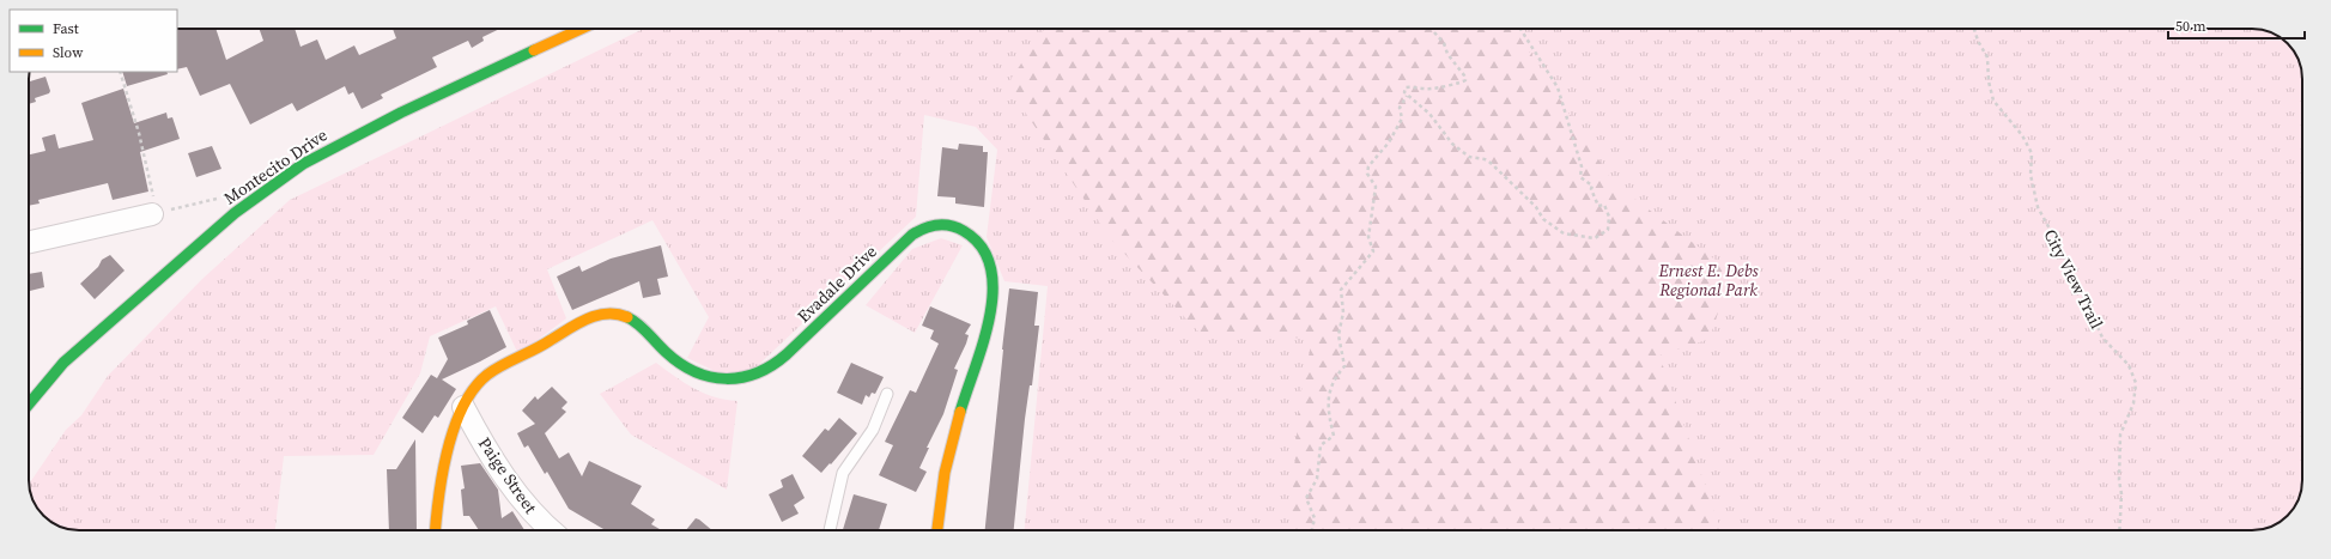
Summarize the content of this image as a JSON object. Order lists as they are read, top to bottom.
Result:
{
  "streets": {
    "street": ["Montecito Drive", "Evadale Drive", "Paige Street"],
    "path": ["City View Trail"]
  },
  "crossings": [
    ["Evadale Drive", "Paige Street"]
  ],
  "parks": ["Ernest E. Debs Regional Park"],
  "legend": ["Fast", "Slow"],
  "scale_bar": "50 m"
}
